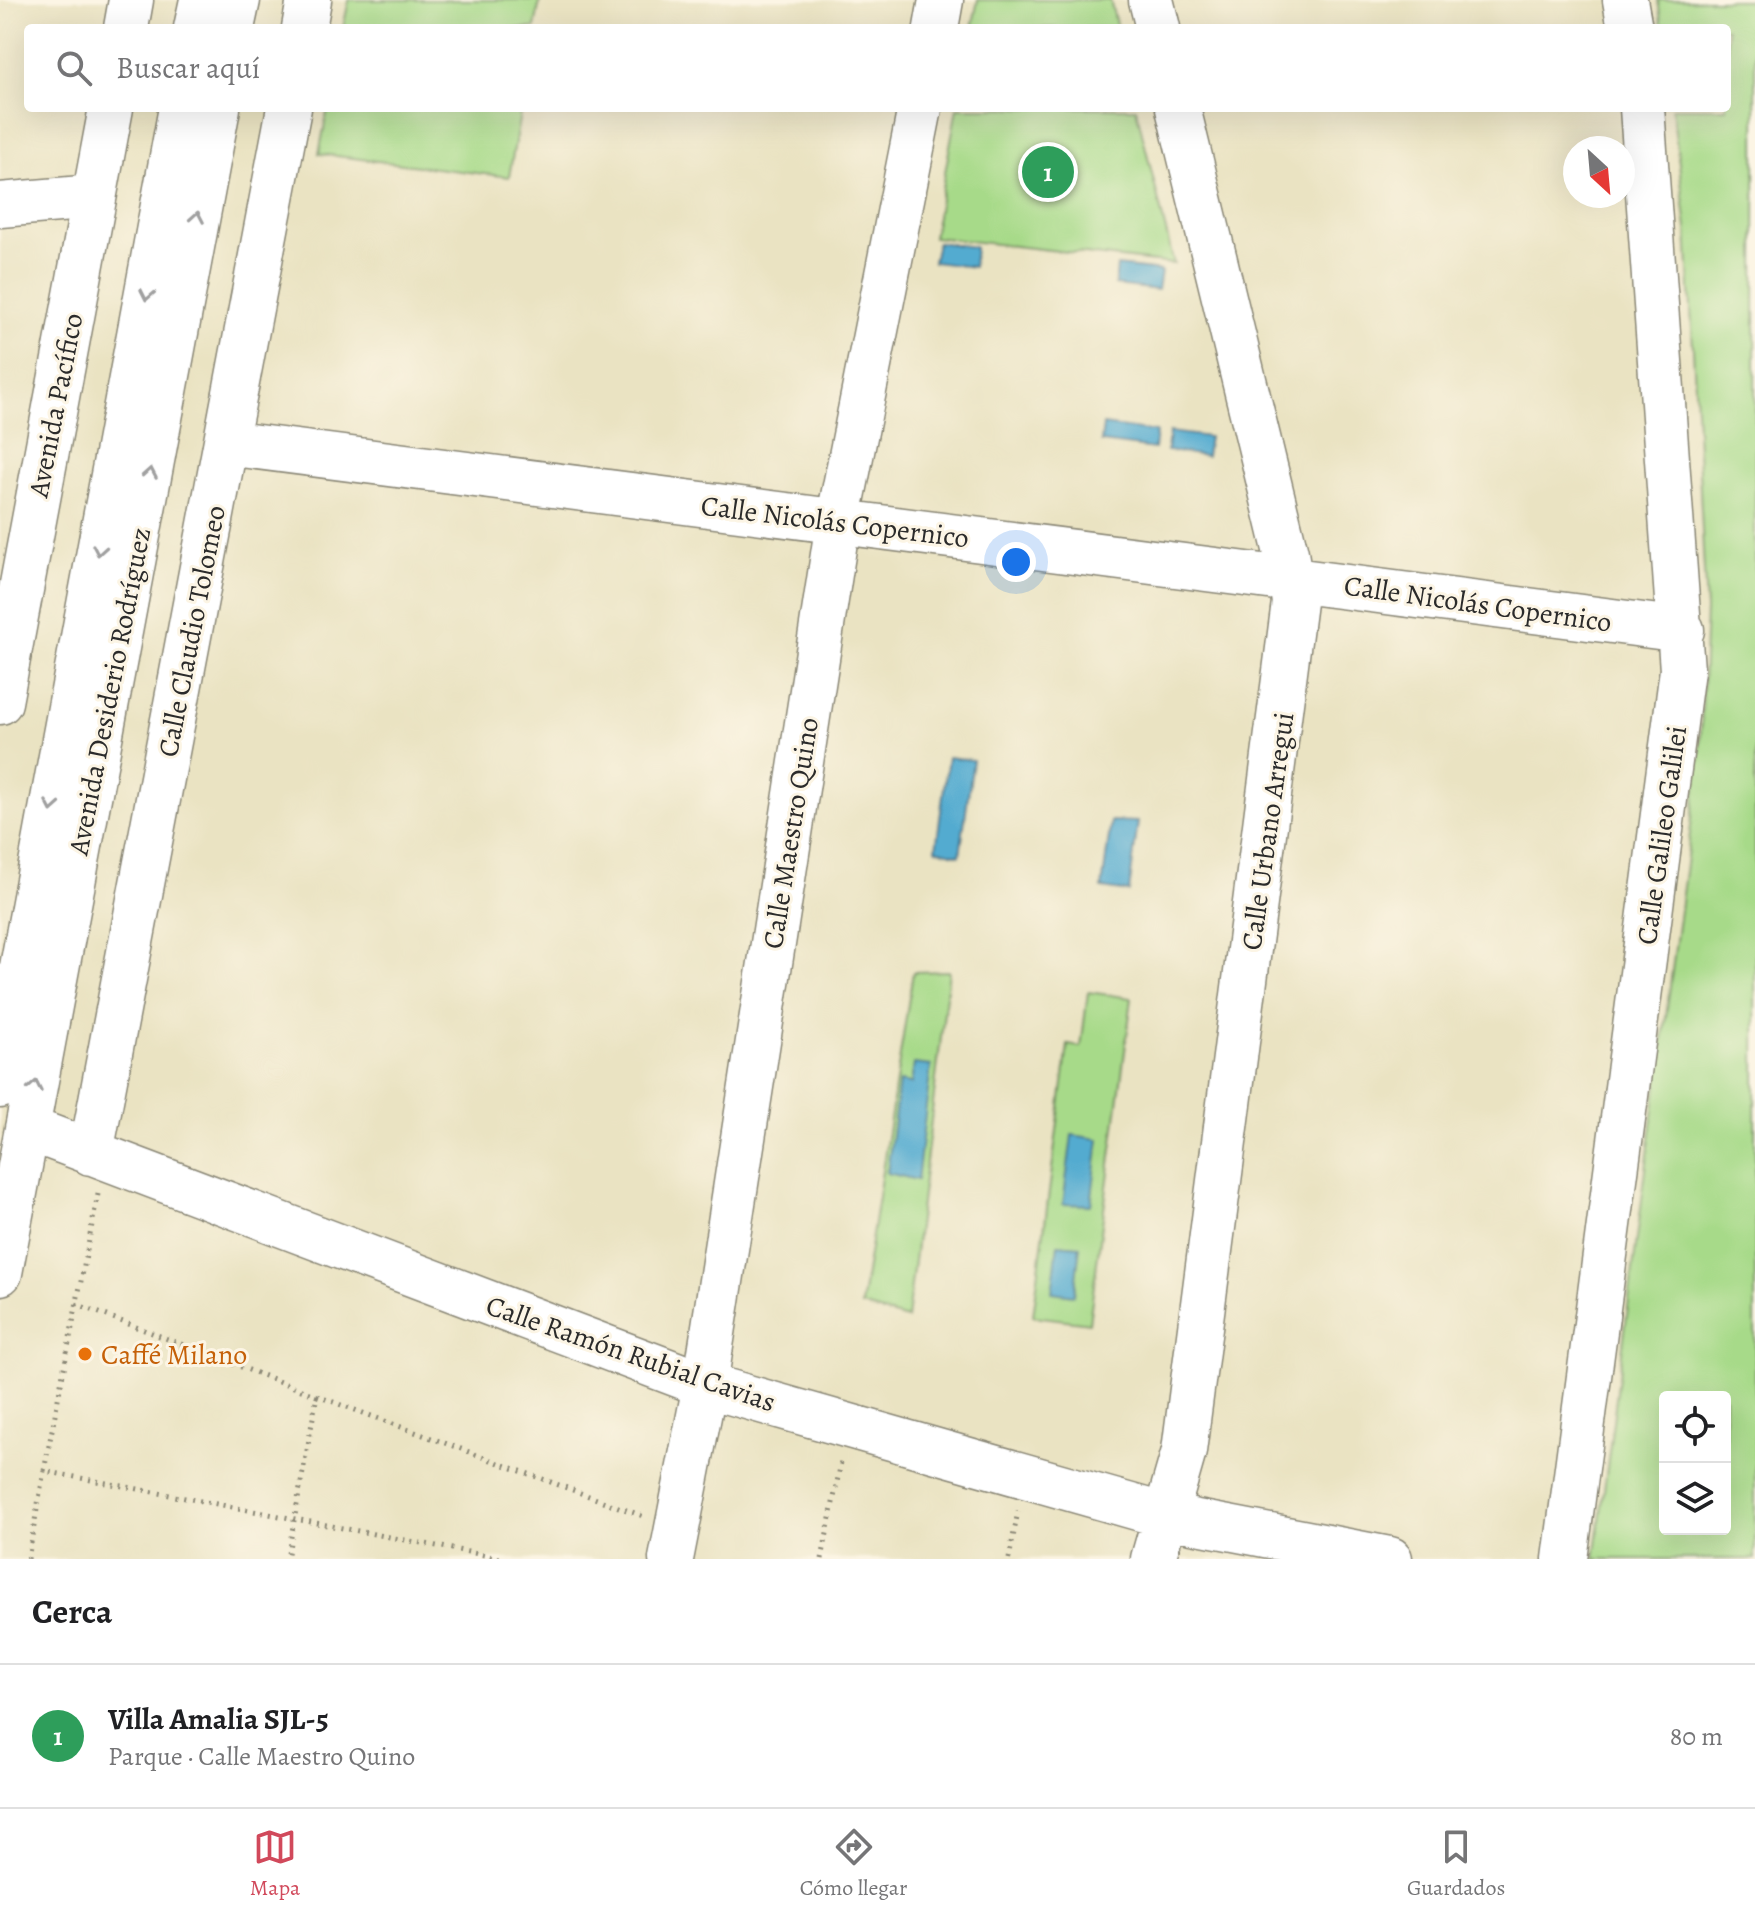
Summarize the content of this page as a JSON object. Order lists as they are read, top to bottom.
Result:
{
  "streets": {
    "street": [
      "Avenida Pacífico",
      "Calle Nicolás Copernico",
      "Calle Claudio Tolomeo",
      "Avenida Desiderio Rodríguez",
      "Calle Urbano Arregui",
      "Calle Maestro Quino",
      "Calle Galileo Galilei",
      "Calle Ramón Rubial Cavias"
    ]
  },
  "crossings": [
    ["Calle Nicolás Copernico", "Calle Claudio Tolomeo"],
    ["Calle Nicolás Copernico", "Calle Urbano Arregui"],
    ["Calle Nicolás Copernico", "Calle Maestro Quino"],
    ["Calle Nicolás Copernico", "Calle Galileo Galilei"],
    ["Calle Claudio Tolomeo", "Calle Ramón Rubial Cavias"],
    ["Avenida Desiderio Rodríguez", "Calle Ramón Rubial Cavias"],
    ["Calle Urbano Arregui", "Calle Ramón Rubial Cavias"],
    ["Calle Maestro Quino", "Calle Ramón Rubial Cavias"]
  ],
  "places": ["Caffé Milano"],
  "north": "bottom right",
  "page": {
    "search": "Buscar aquí",
    "pins": "1",
    "heading": "Cerca",
    "list": [
      {
        "mark": "1",
        "name": "Villa Amalia SJL-5",
        "note": "Parque · Calle Maestro Quino",
        "value": "80 m"
      }
    ],
    "nav": ["Mapa", "Cómo llegar", "Guardados"]
  }
}
